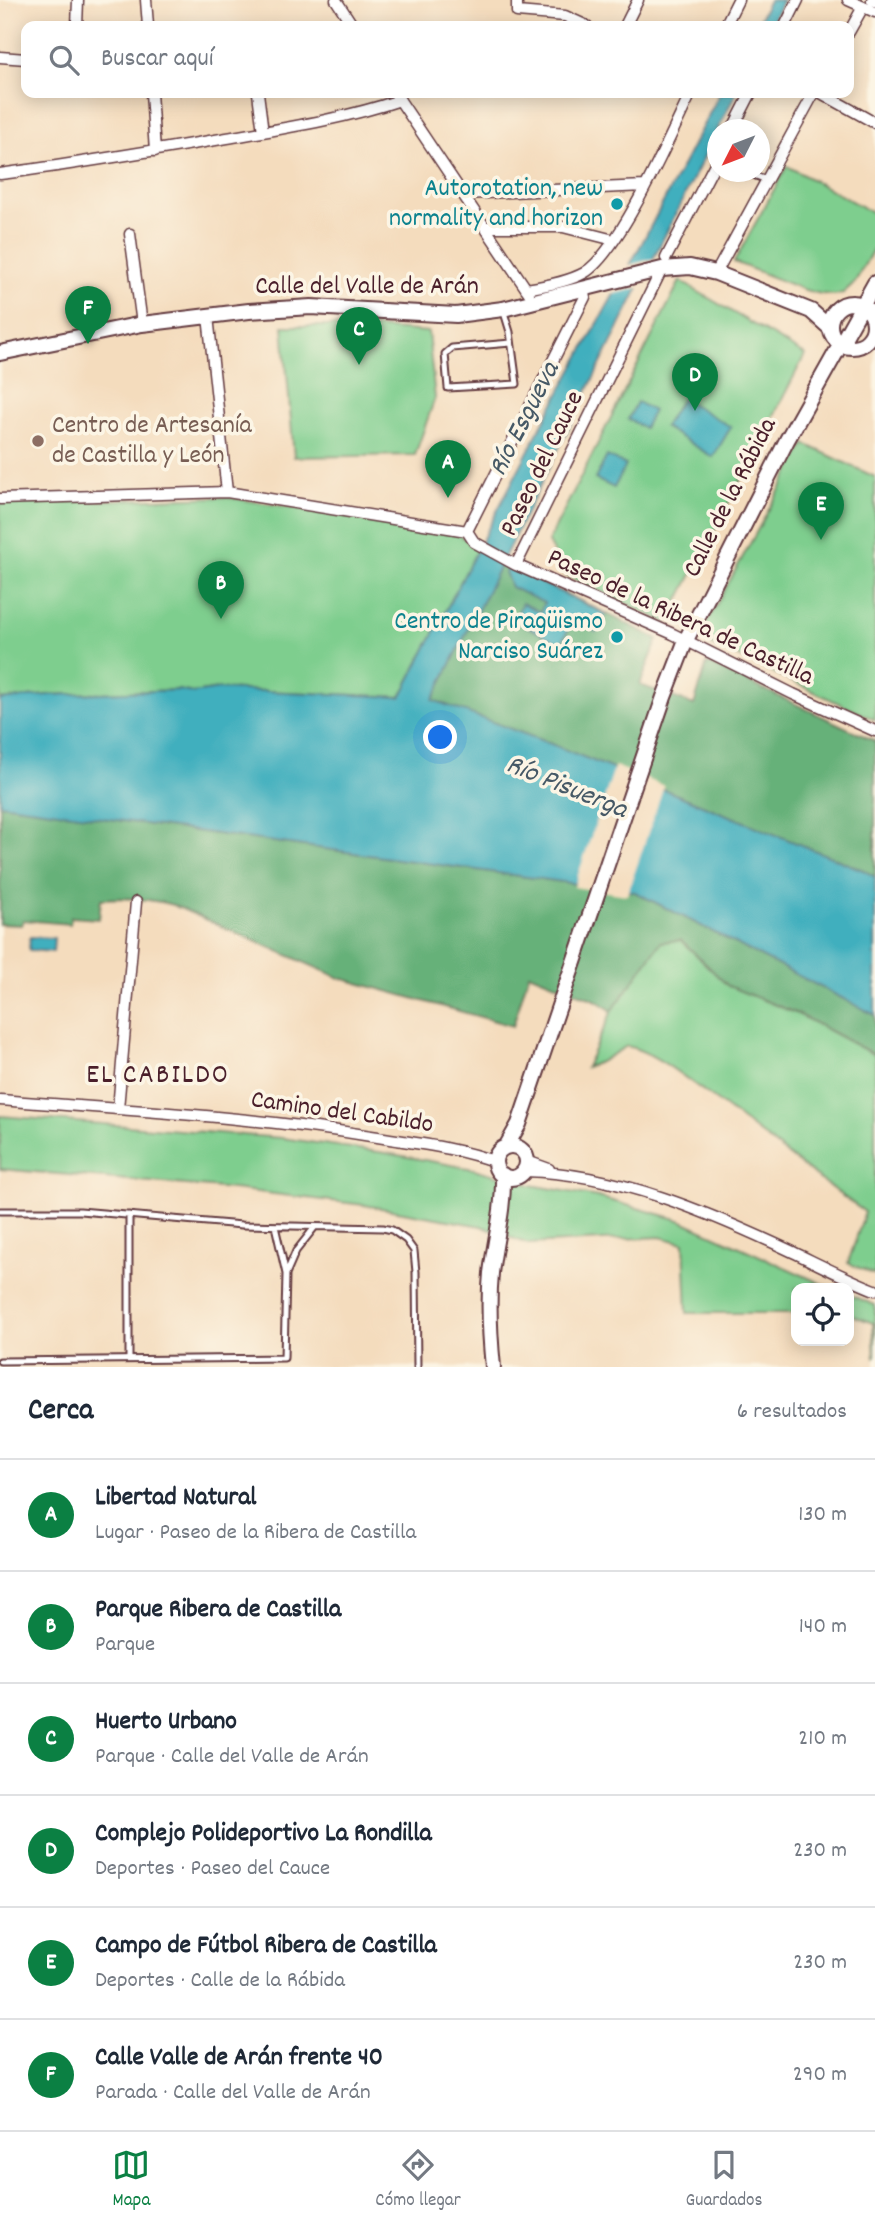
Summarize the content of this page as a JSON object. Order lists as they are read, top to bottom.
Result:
{
  "streets": {
    "street": [
      "Calle del Valle de Arán",
      "Paseo del Cauce",
      "Calle de la Rábida",
      "Paseo de la Ribera de Castilla",
      "Camino del Cabildo"
    ]
  },
  "crossings": [
    ["Calle del Valle de Arán", "Paseo del Cauce"],
    ["Paseo del Cauce", "Paseo de la Ribera de Castilla"],
    ["Calle de la Rábida", "Paseo de la Ribera de Castilla"],
    ["Calle de la Rábida", "Camino del Cabildo"]
  ],
  "districts": ["EL CABILDO"],
  "water": ["Río Esgueva", "Río Pisuerga"],
  "places": ["Autorotation, new normality and horizon", "Centro de Artesanía de Castilla y León", "Centro de Piragüismo Narciso Suárez"],
  "north": "bottom left",
  "page": {
    "search": "Buscar aquí",
    "pins": [
      "F",
      "C",
      "D",
      "A",
      "E",
      "B"
    ],
    "heading": ["Cerca", "6 resultados"],
    "list": [
      {
        "mark": "A",
        "name": "Libertad Natural",
        "note": "Lugar · Paseo de la Ribera de Castilla",
        "value": "130 m"
      },
      {
        "mark": "B",
        "name": "Parque Ribera de Castilla",
        "note": "Parque",
        "value": "140 m"
      },
      {
        "mark": "C",
        "name": "Huerto Urbano",
        "note": "Parque · Calle del Valle de Arán",
        "value": "210 m"
      },
      {
        "mark": "D",
        "name": "Complejo Polideportivo La Rondilla",
        "note": "Deportes · Paseo del Cauce",
        "value": "230 m"
      },
      {
        "mark": "E",
        "name": "Campo de Fútbol Ribera de Castilla",
        "note": "Deportes · Calle de la Rábida",
        "value": "230 m"
      },
      {
        "mark": "F",
        "name": "Calle Valle de Arán frente 40",
        "note": "Parada · Calle del Valle de Arán",
        "value": "290 m"
      }
    ],
    "nav": ["Mapa", "Cómo llegar", "Guardados"]
  }
}
